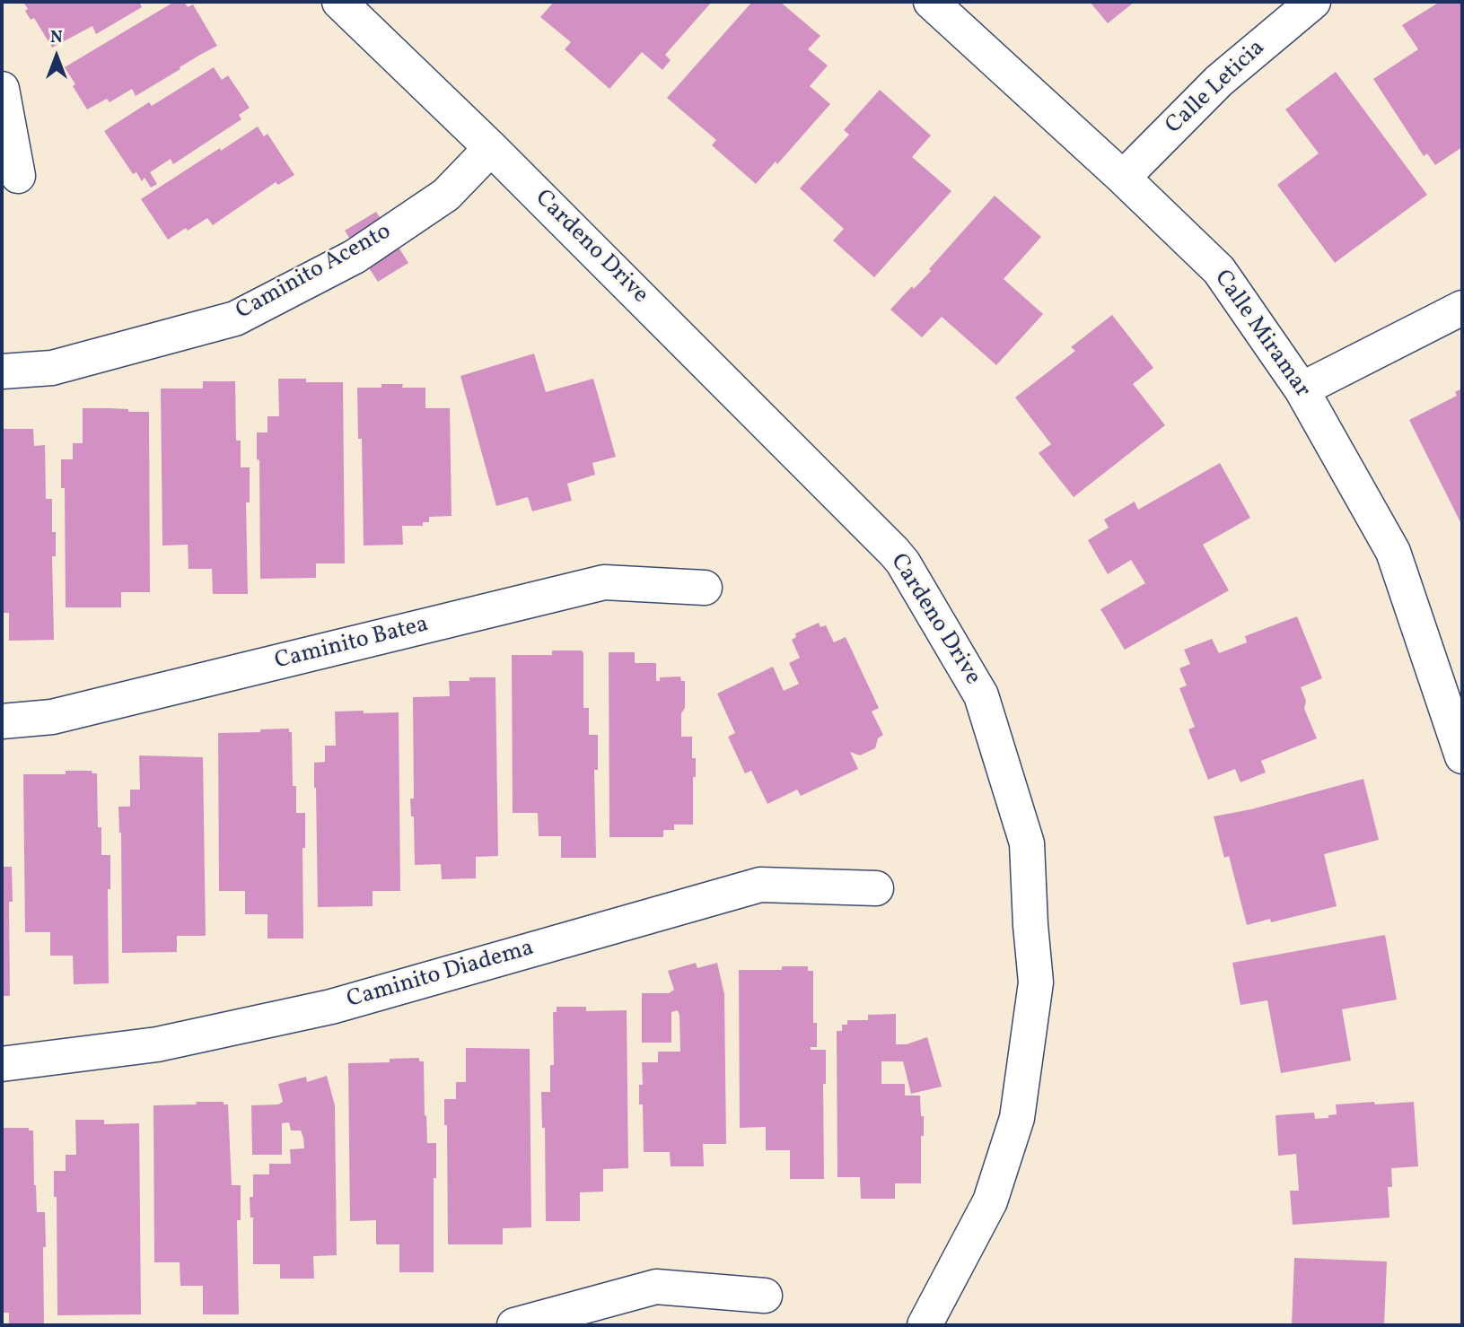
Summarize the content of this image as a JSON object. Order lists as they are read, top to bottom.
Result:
{
  "streets": {
    "street": [
      "Calle Leticia",
      "Cardeno Drive",
      "Caminito Acento",
      "Calle Miramar",
      "Caminito Batea",
      "Caminito Diadema"
    ]
  },
  "crossings": [
    ["Calle Leticia", "Calle Miramar"],
    ["Cardeno Drive", "Caminito Acento"]
  ],
  "north": "top"
}
